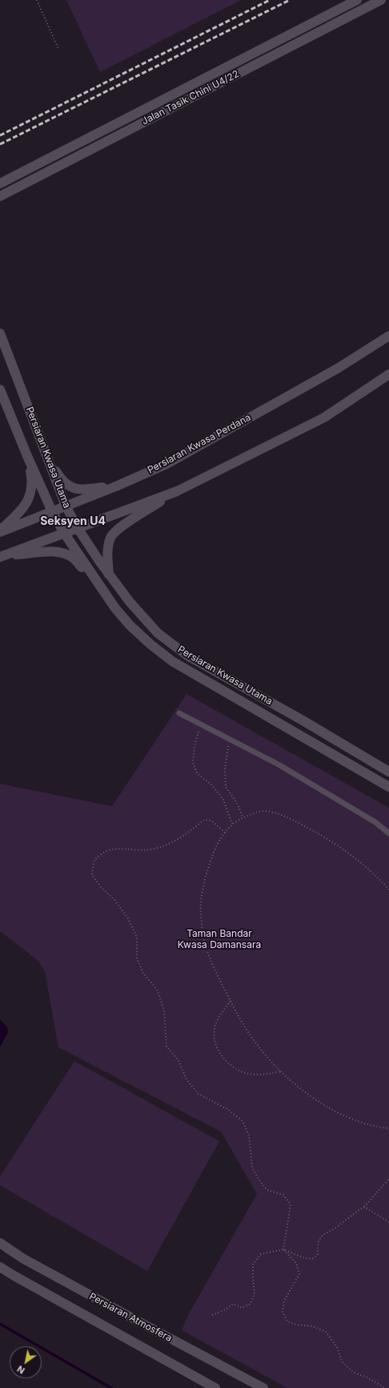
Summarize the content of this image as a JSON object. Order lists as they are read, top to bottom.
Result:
{
  "streets": {
    "main road": [
      "Jalan Tasik Chini U4/22",
      "Persiaran Kwasa Perdana",
      "Persiaran Kwasa Utama",
      "Persiaran Atmosfera"
    ]
  },
  "crossings": [
    ["Persiaran Kwasa Perdana", "Persiaran Kwasa Utama"]
  ],
  "districts": ["Seksyen U4"],
  "parks": ["Taman Bandar Kwasa Damansara"],
  "north": "bottom left"
}
